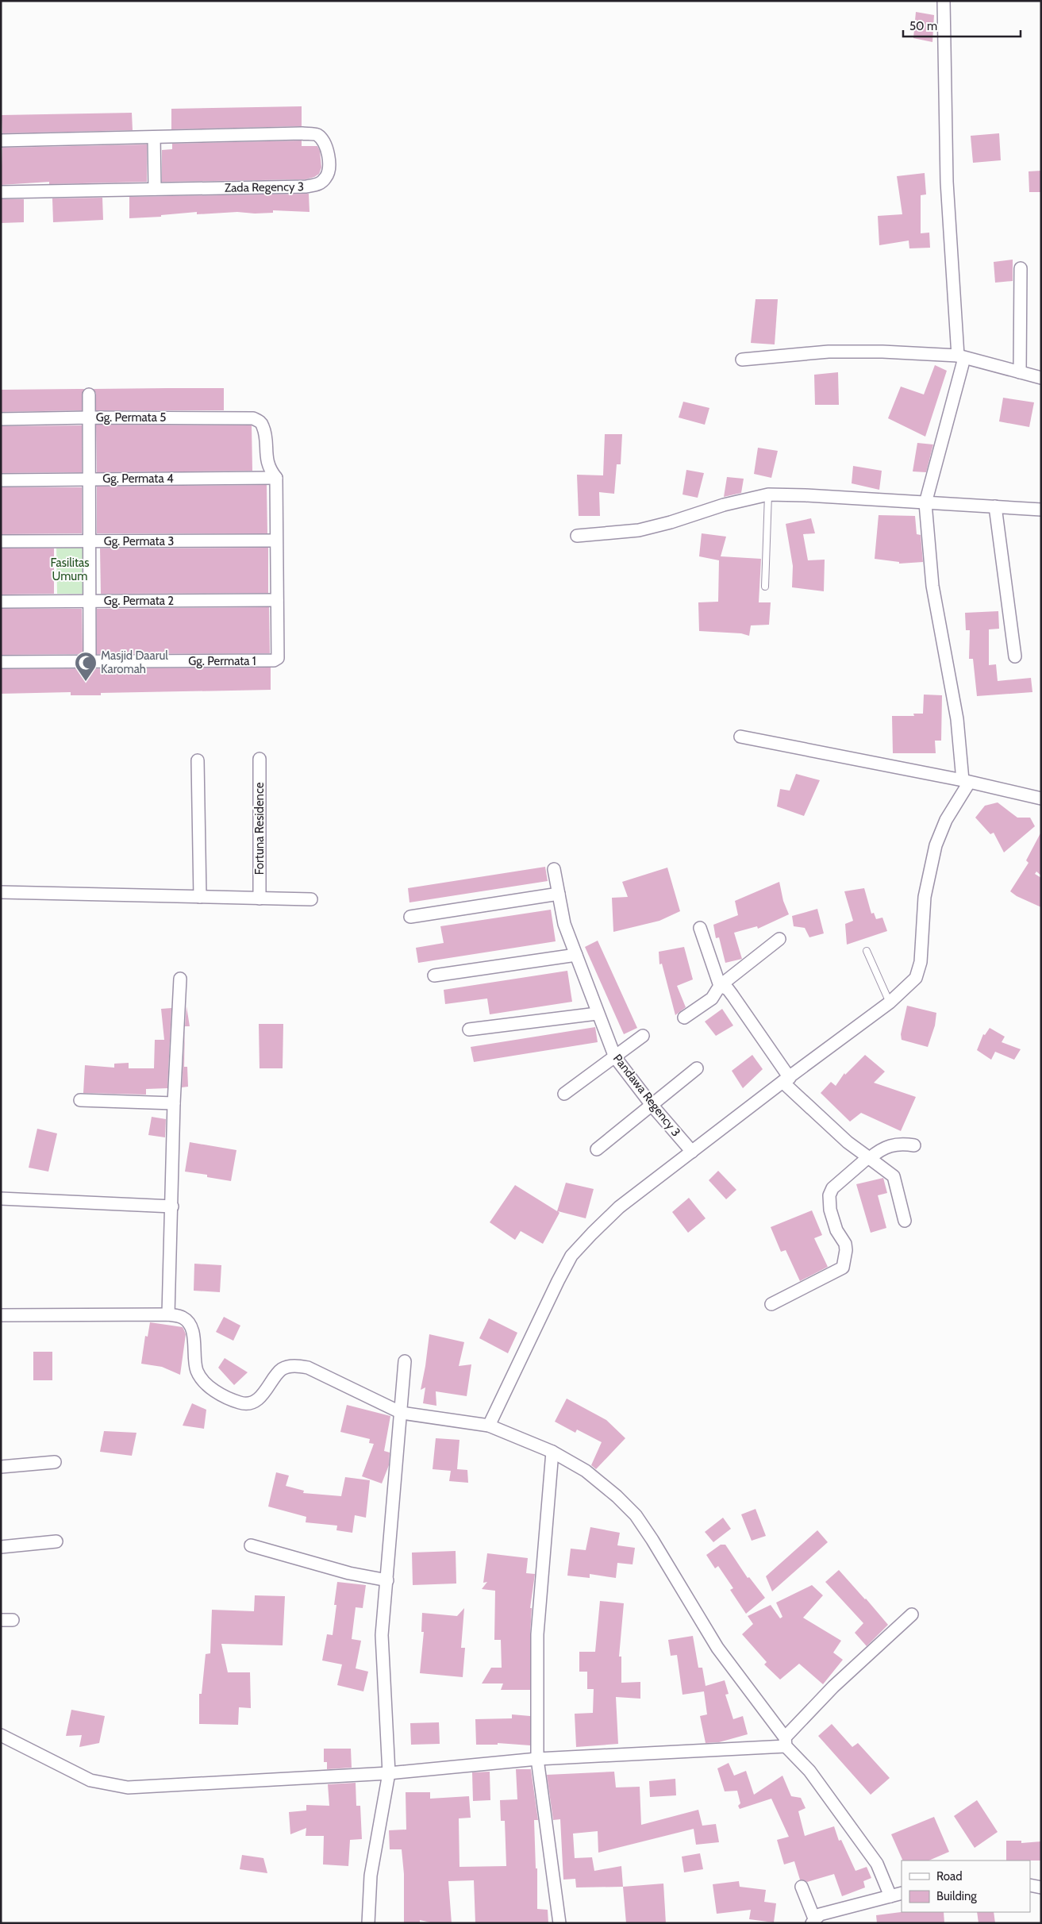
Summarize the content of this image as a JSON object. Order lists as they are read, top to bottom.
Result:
{
  "streets": {
    "street": [
      "Zada Regency 3",
      "Gg. Permata 5",
      "Gg. Permata 4",
      "Gg. Permata 3",
      "Gg. Permata 2",
      "Gg. Permata 1",
      "Fortuna Residence",
      "Pandawa Regency 3"
    ]
  },
  "crossings": [
    ["Gg. Permata 5", "Gg. Permata 4"],
    ["Gg. Permata 2", "Gg. Permata 1"]
  ],
  "parks": ["Fasilitas Umum"],
  "places": {
    "mosque": ["Masjid Daarul Karomah"]
  },
  "legend": ["Road", "Building"],
  "scale_bar": "50 m"
}
